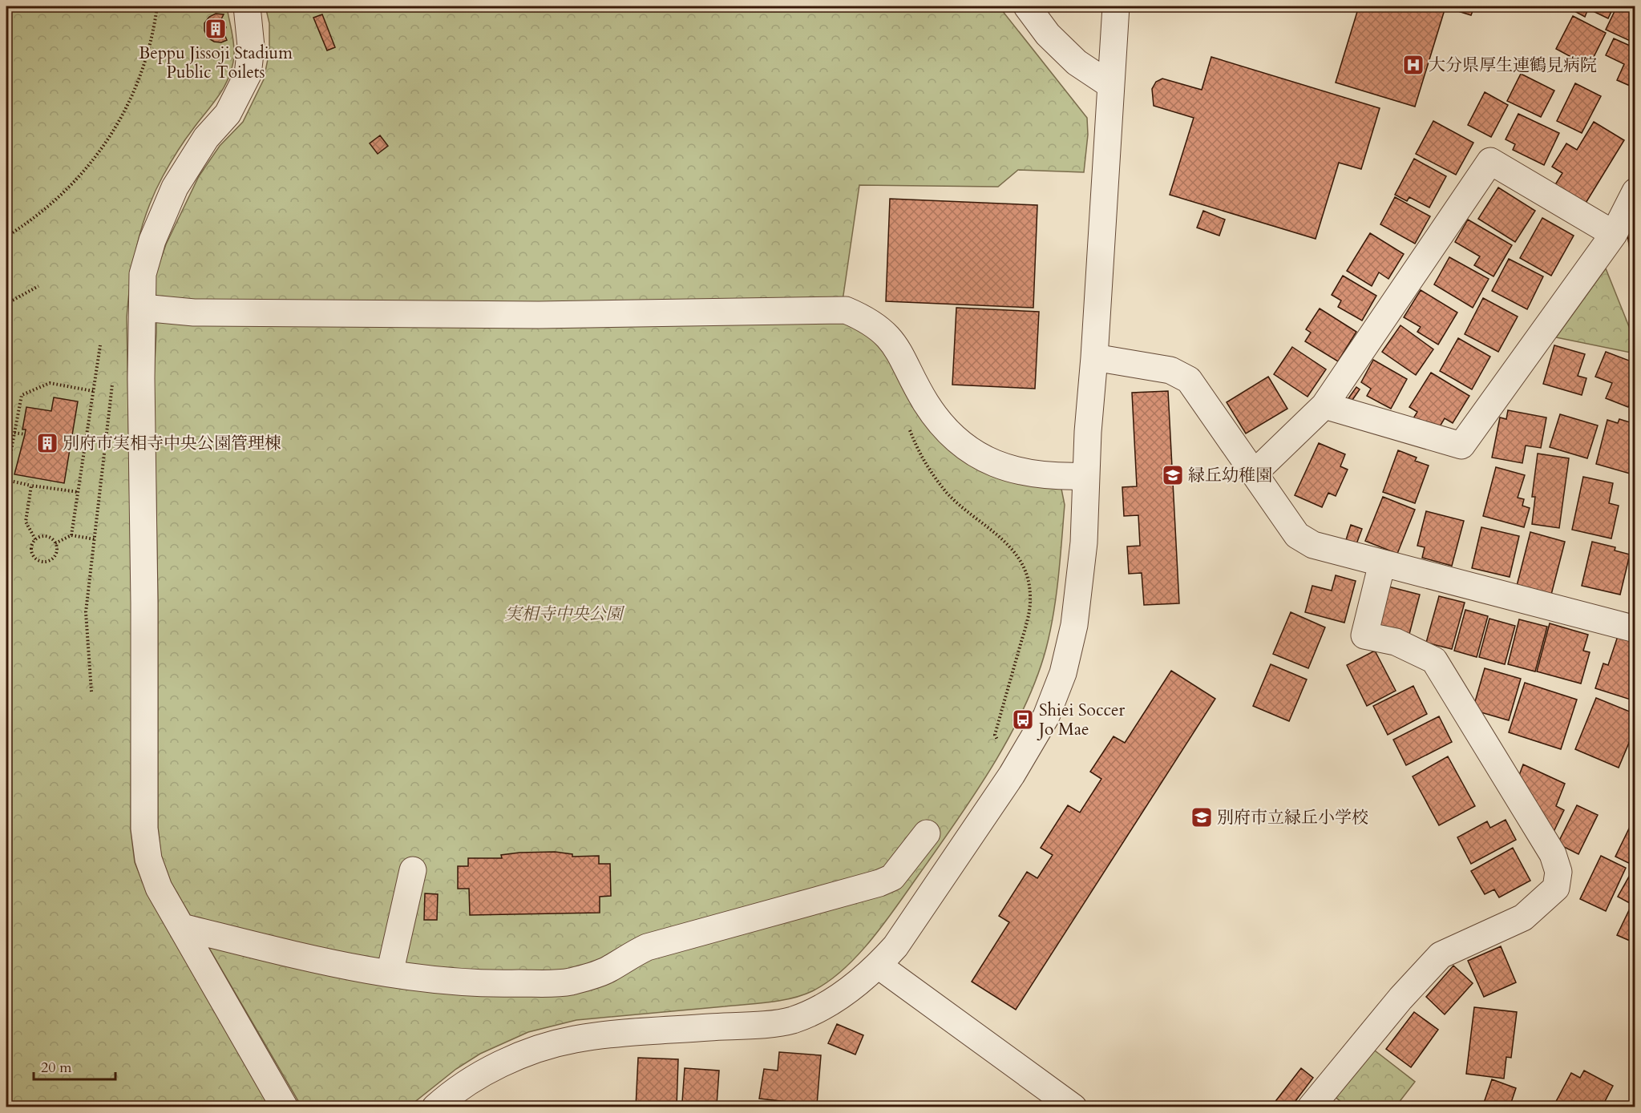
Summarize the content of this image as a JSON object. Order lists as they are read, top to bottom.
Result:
{
  "parks": ["実相寺中央公園"],
  "places": {
    "building": ["Beppu Jissoji Stadium Public Toilets", "別府市実相寺中央公園管理棟"],
    "hospital": ["大分県厚生連鶴見病院"],
    "school or university": ["緑丘幼稚園", "別府市立緑丘小学校"],
    "bus stop": ["Shiei Soccer Jo Mae"]
  },
  "scale_bar": "20 m"
}
